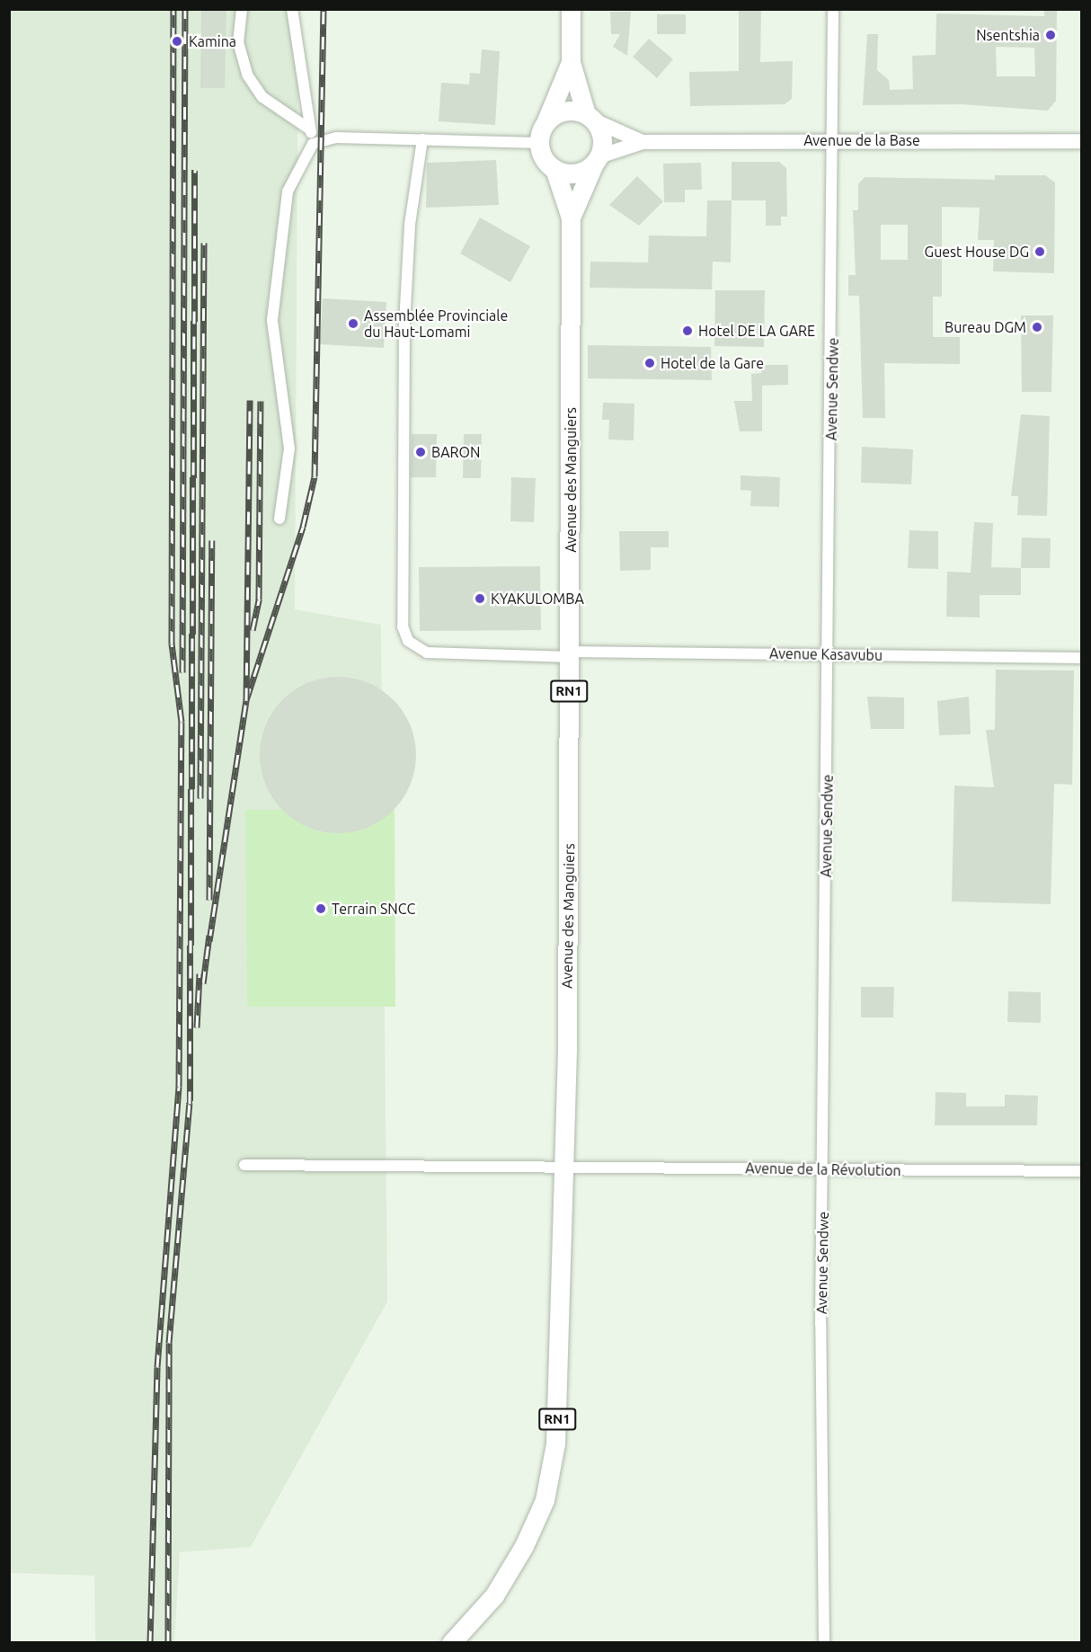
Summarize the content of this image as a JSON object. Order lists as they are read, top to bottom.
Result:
{
  "streets": {
    "highway": ["Avenue des Manguiers", "RN1"],
    "main road": ["Avenue de la Base"],
    "street": ["Avenue Sendwe", "Avenue Kasavubu", "Avenue de la Révolution"]
  },
  "crossings": [
    ["Avenue de la Base", "Avenue Sendwe"],
    ["Avenue Sendwe", "Avenue Kasavubu"],
    ["Avenue Sendwe", "Avenue de la Révolution"],
    ["Avenue des Manguiers", "Avenue Kasavubu"],
    ["Avenue des Manguiers", "RN1"],
    ["Avenue des Manguiers", "Avenue de la Révolution"]
  ],
  "places": [
    "Nsentshia",
    "Kamina",
    "Guest House DG",
    "Assemblée Provinciale du Haut-Lomami",
    "Bureau DGM",
    "Hotel DE LA GARE",
    "Hotel de la Gare",
    "BARON",
    "KYAKULOMBA",
    "Terrain SNCC"
  ]
}
